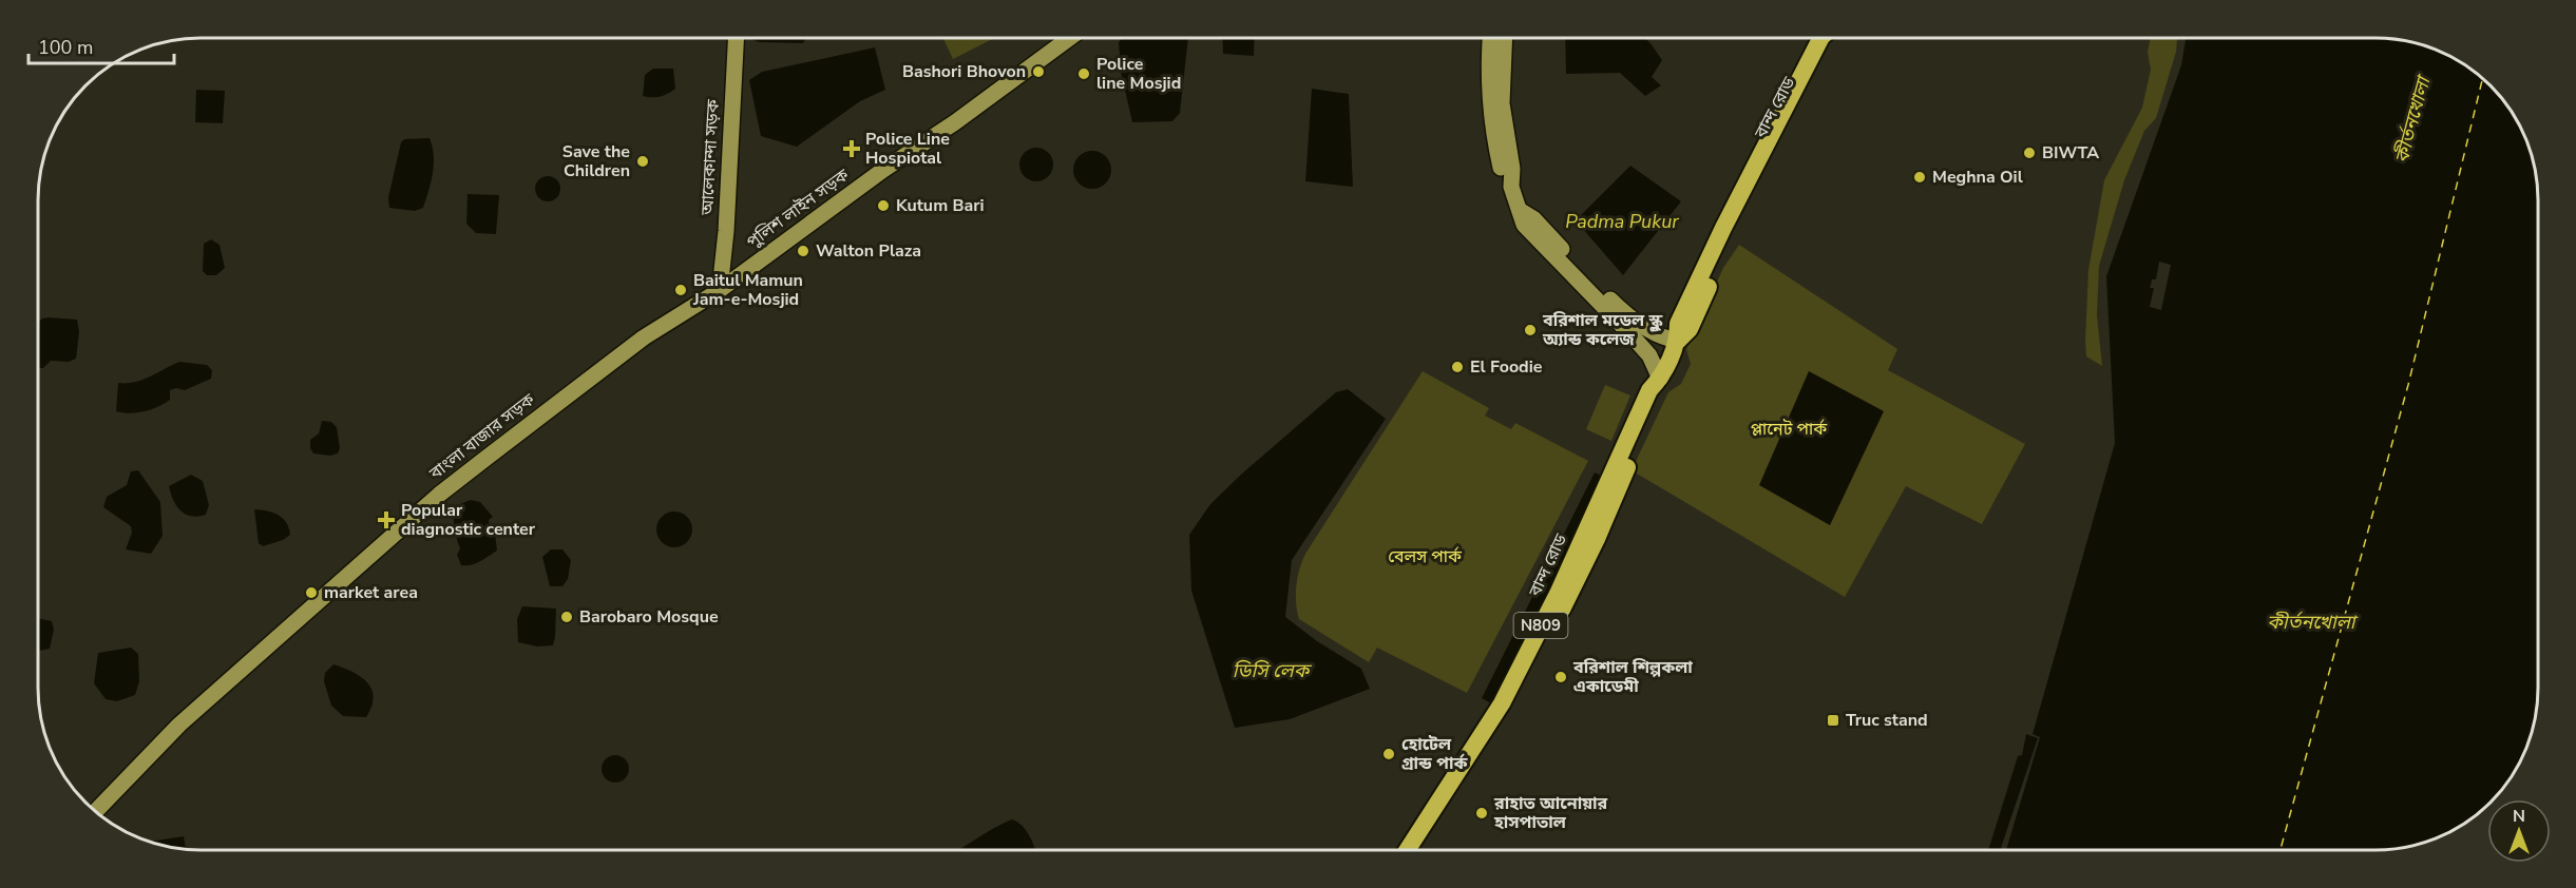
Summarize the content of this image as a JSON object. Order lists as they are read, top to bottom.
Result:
{
  "streets": {
    "highway": ["বান্দ রোড", "N809"],
    "main road": ["আলেকান্দা সড়ক", "পুলিশ লাইন সড়ক", "বাংলা বাজার সড়ক"]
  },
  "crossings": [
    ["আলেকান্দা সড়ক", "পুলিশ লাইন সড়ক"],
    ["আলেকান্দা সড়ক", "বাংলা বাজার সড়ক"],
    ["পুলিশ লাইন সড়ক", "বাংলা বাজার সড়ক"]
  ],
  "water": ["কীর্তনখোলা", "Padma Pukur", "ডিসি লেক"],
  "parks": ["প্লানেট পার্ক", "বেলস পার্ক"],
  "places": {
    "other": [
      "Bashori Bhovon",
      "Police line Mosjid",
      "BIWTA",
      "Save the Children",
      "Meghna Oil",
      "Kutum Bari",
      "Walton Plaza",
      "Baitul Mamun Jam-e-Mosjid",
      "বরিশাল মডেল স্কুল অ্যান্ড কলেজ",
      "El Foodie",
      "market area",
      "Barobaro Mosque",
      "বরিশাল শিল্পকলা একাডেমী",
      "হোটেল গ্রান্ড পার্ক",
      "রাহাত আনোয়ার হাসপাতাল"
    ],
    "health": ["Police Line Hospiotal", "Popular diagnostic center"],
    "transit": ["Truc stand"]
  },
  "scale_bar": "100 m",
  "north": "top"
}
